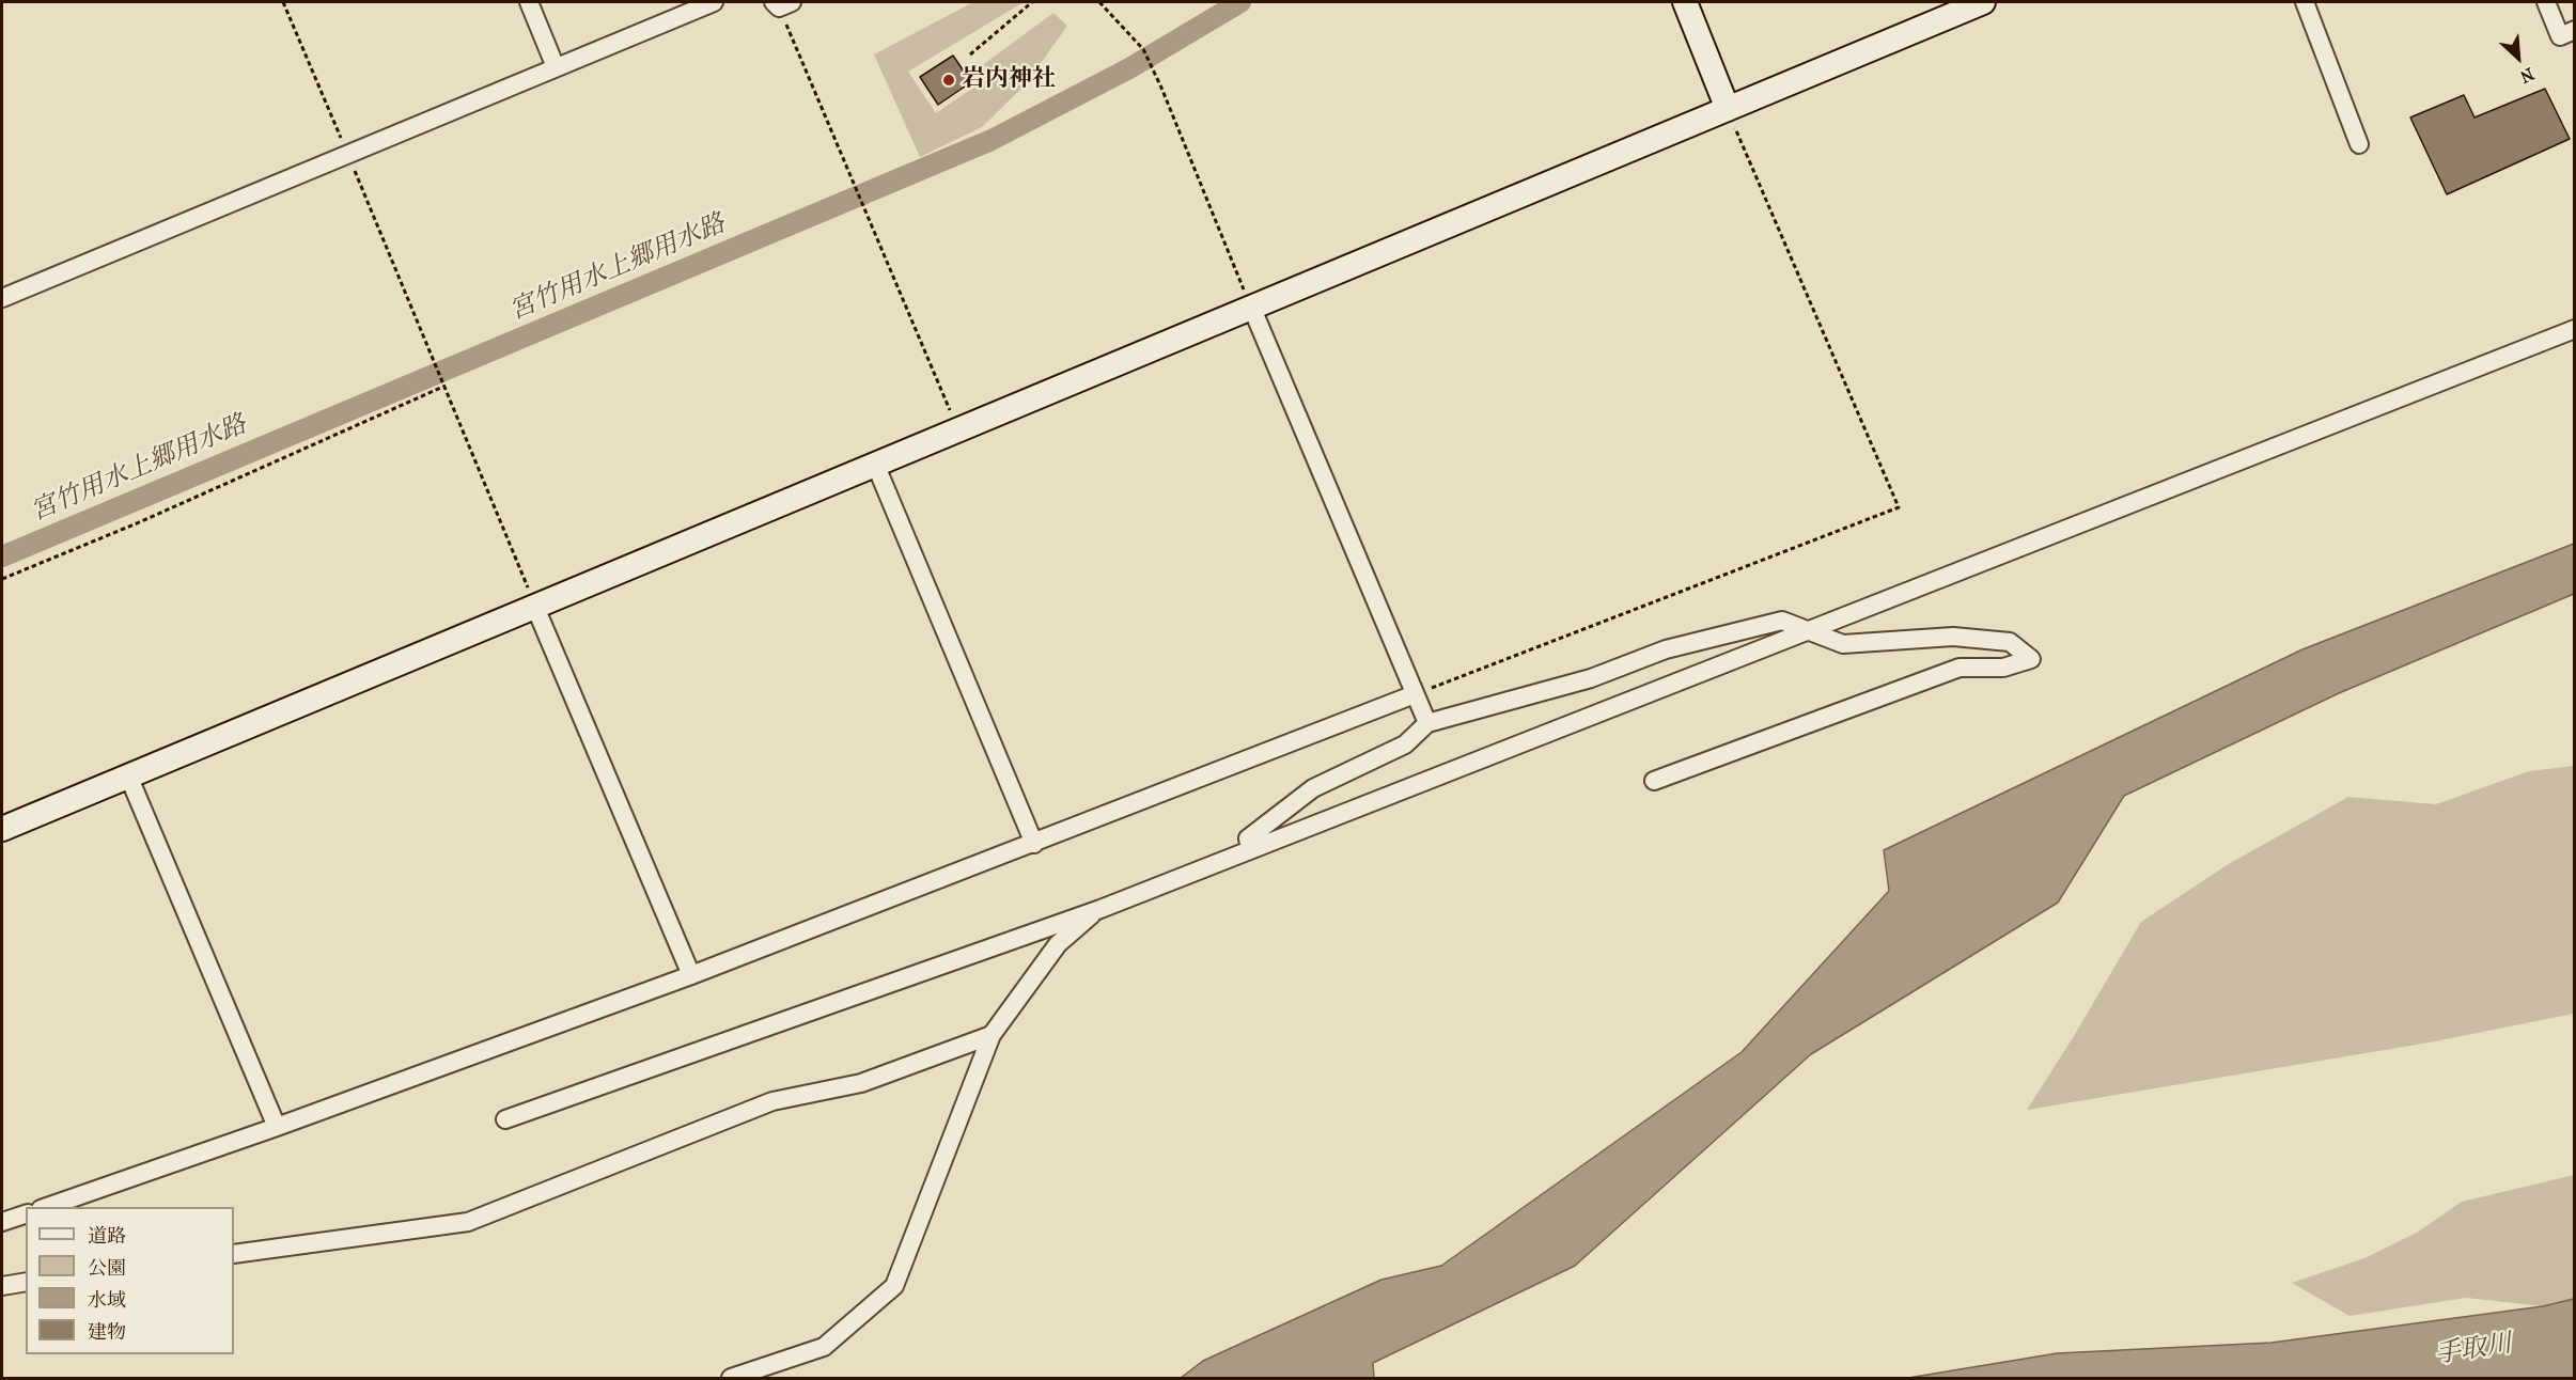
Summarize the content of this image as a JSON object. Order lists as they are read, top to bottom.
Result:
{
  "water": ["宮竹用水上郷用水路", "手取川"],
  "places": ["岩内神社"],
  "legend": [
    "道路",
    "公園",
    "水域",
    "建物"
  ],
  "north": "bottom right"
}
